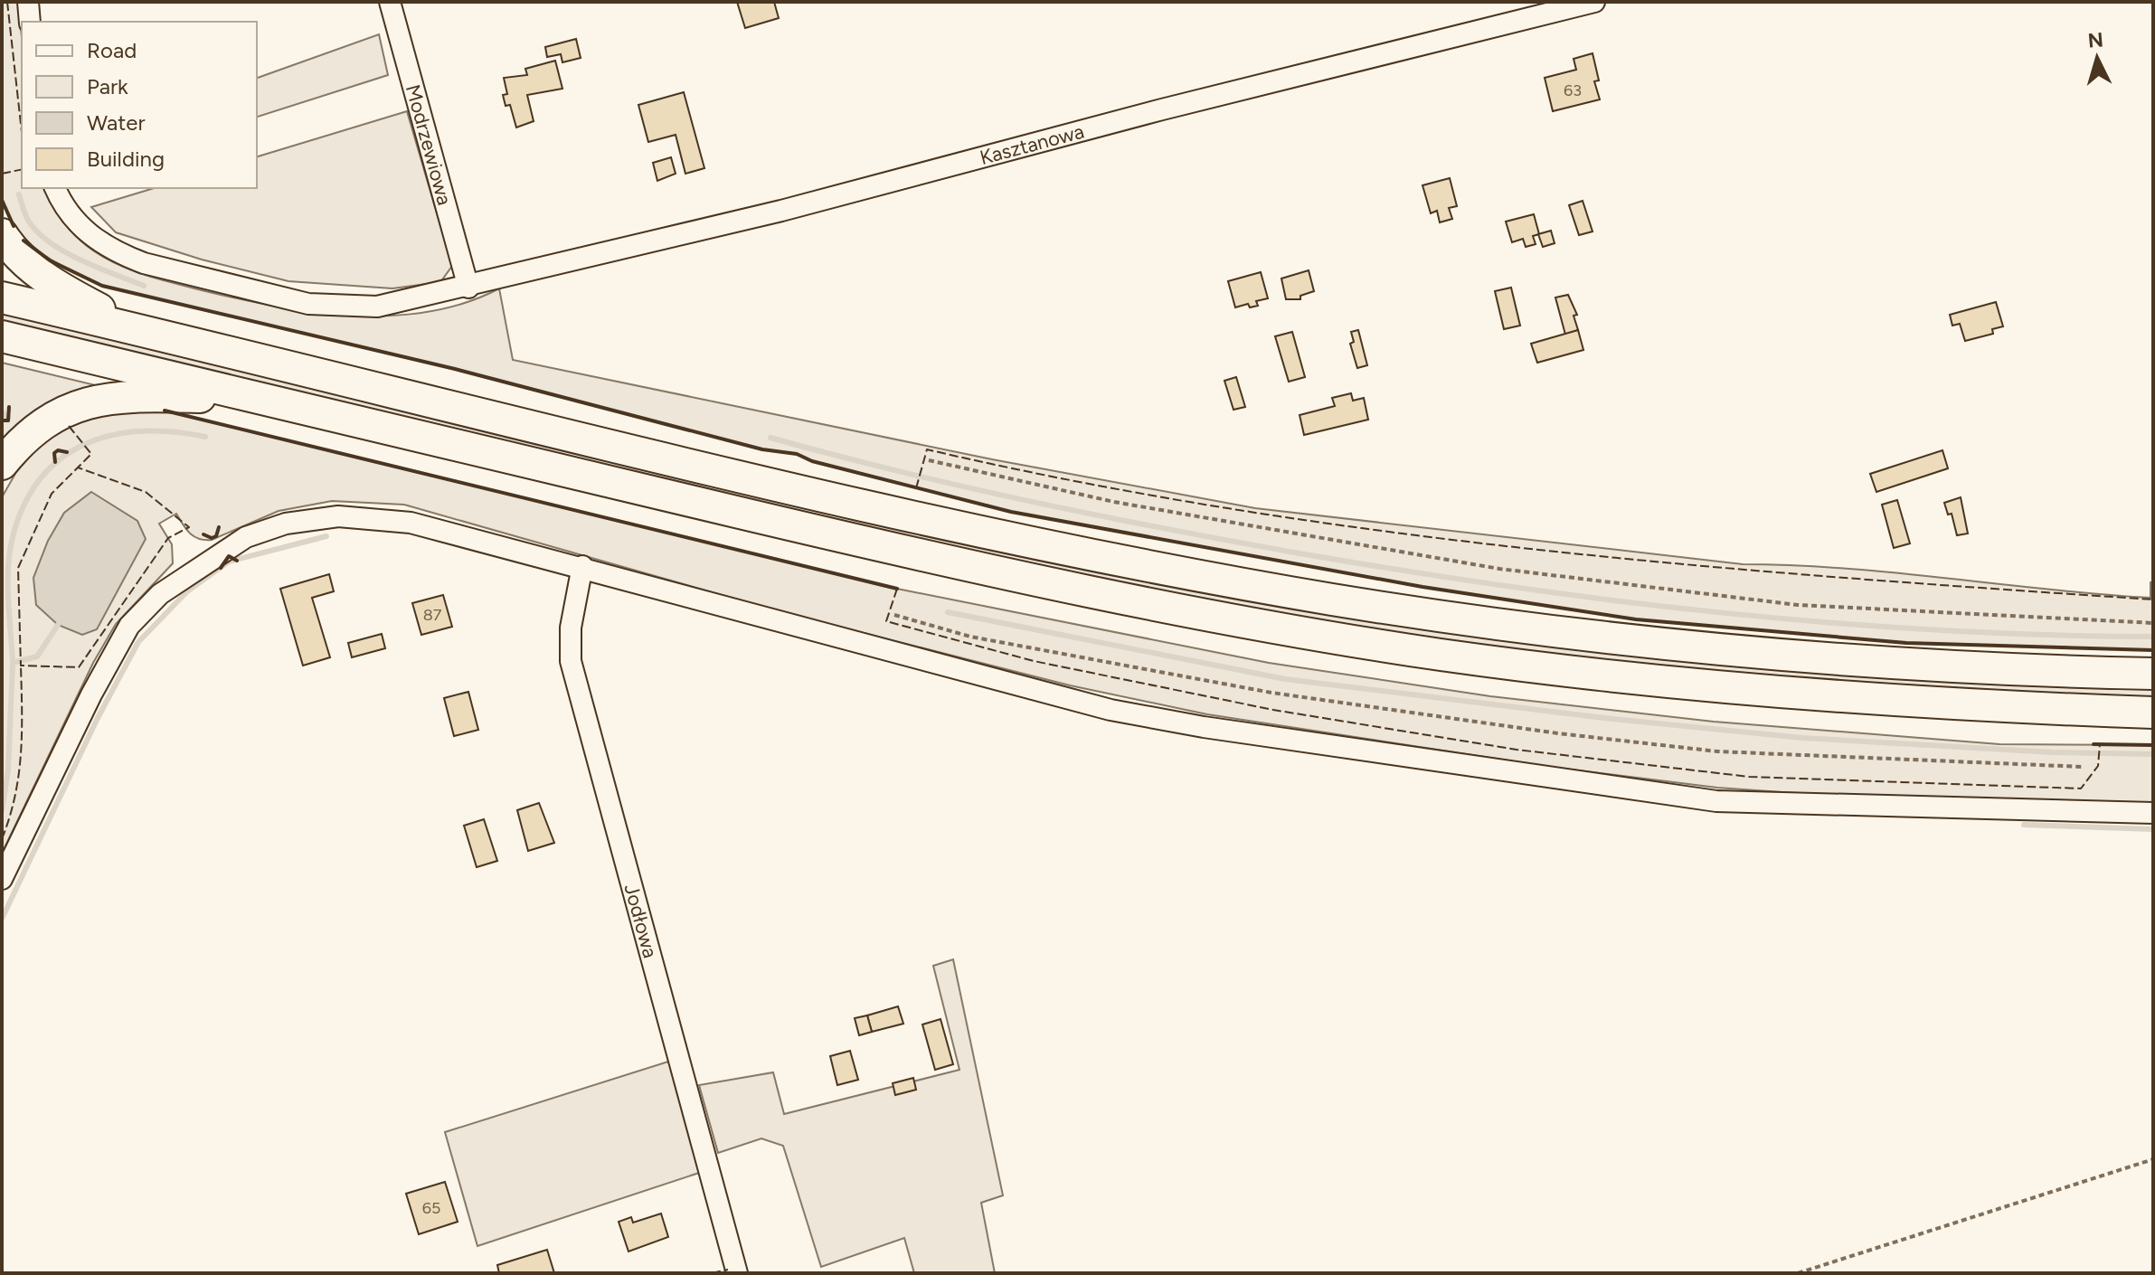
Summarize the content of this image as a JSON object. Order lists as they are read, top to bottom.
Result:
{
  "streets": {
    "street": ["Modrzewiowa", "Kasztanowa", "Jodłowa"]
  },
  "crossings": [
    ["Modrzewiowa", "Kasztanowa"]
  ],
  "house_numbers": ["63", "87", "65"],
  "legend": [
    "Road",
    "Park",
    "Water",
    "Building"
  ],
  "north": "top"
}
